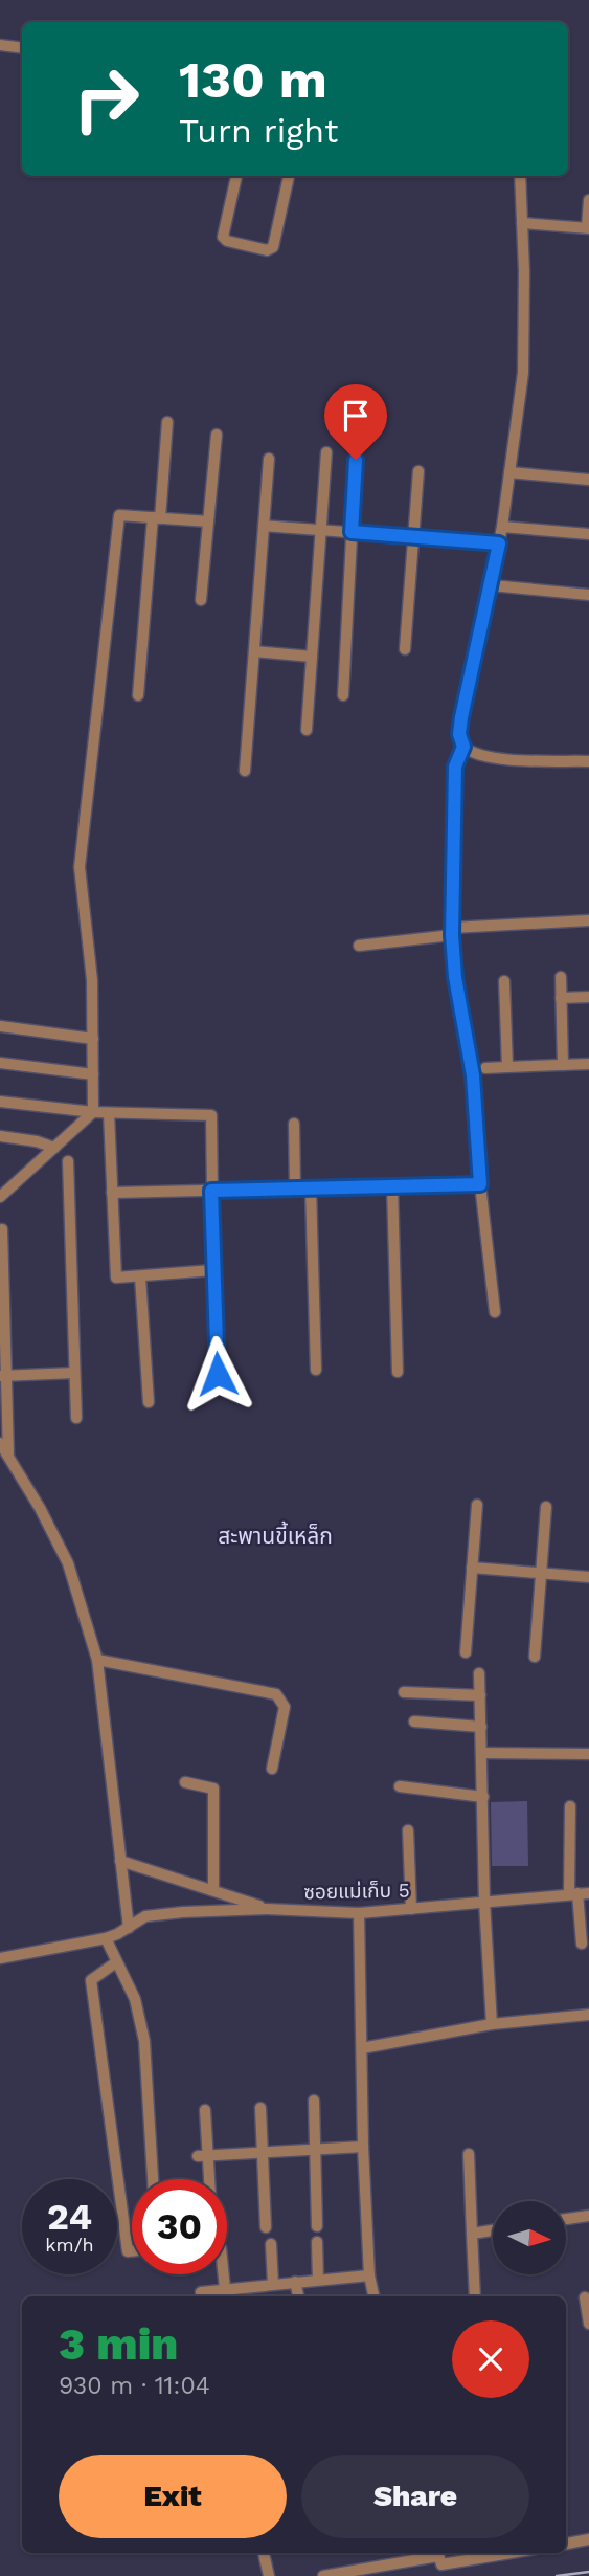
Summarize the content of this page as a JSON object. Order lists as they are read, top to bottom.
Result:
{
  "streets": {
    "street": ["ซอยแม่เก็บ 5"]
  },
  "districts": ["สะพานขี้เหล็ก"],
  "north": "right",
  "page": {
    "turn": ["130 m", "Turn right"],
    "speed": "24 km/h",
    "limit": "30",
    "heading": ["3 min", "930 m · 11:04"],
    "buttons": ["Exit", "Share"]
  }
}
